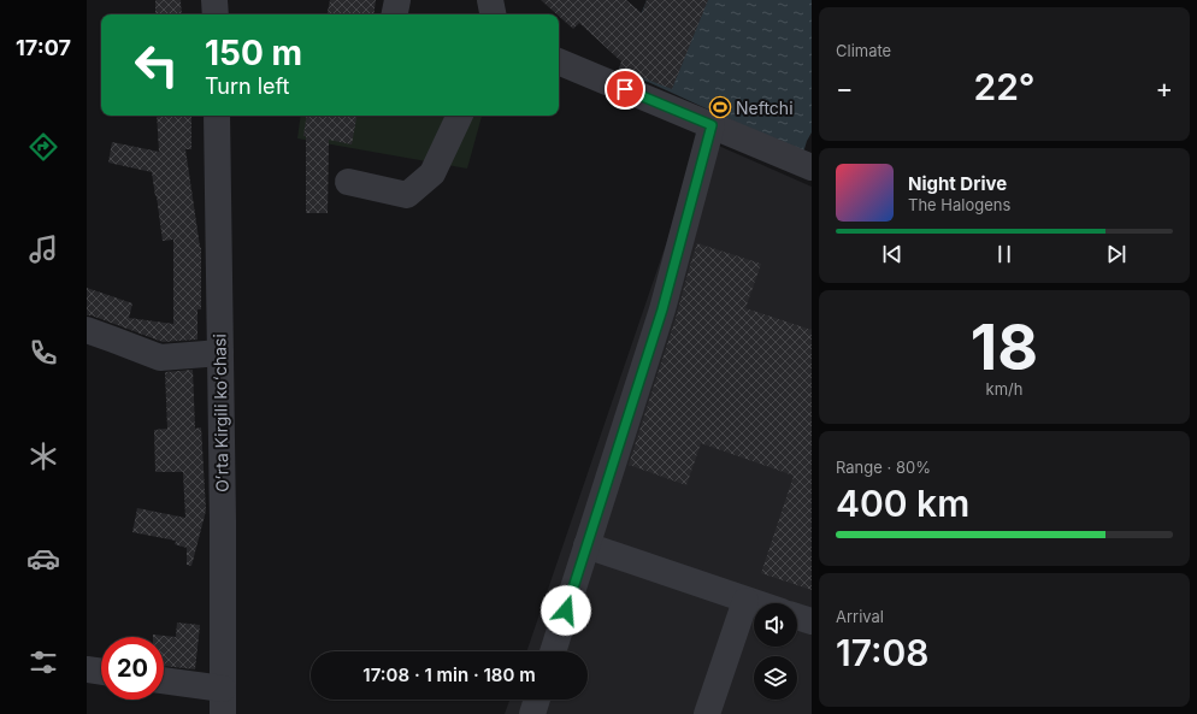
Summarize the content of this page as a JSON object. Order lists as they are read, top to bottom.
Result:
{
  "streets": {
    "street": ["Oʻrta Kirgili koʻchasi"]
  },
  "places": {
    "sports": ["Neftchi"]
  },
  "page": {
    "tabs": "17:07",
    "tile": [
      "Climate",
      ["18", "km/h"],
      ["Range · 80%", "400 km"],
      ["Arrival", "17:08"]
    ],
    "turn": ["150 m", "Turn left"],
    "heat": ["−", "22°", "+"],
    "song": ["Night Drive", "The Halogens"],
    "limit": "20",
    "trip": "17:08 · 1 min · 180 m"
  }
}
